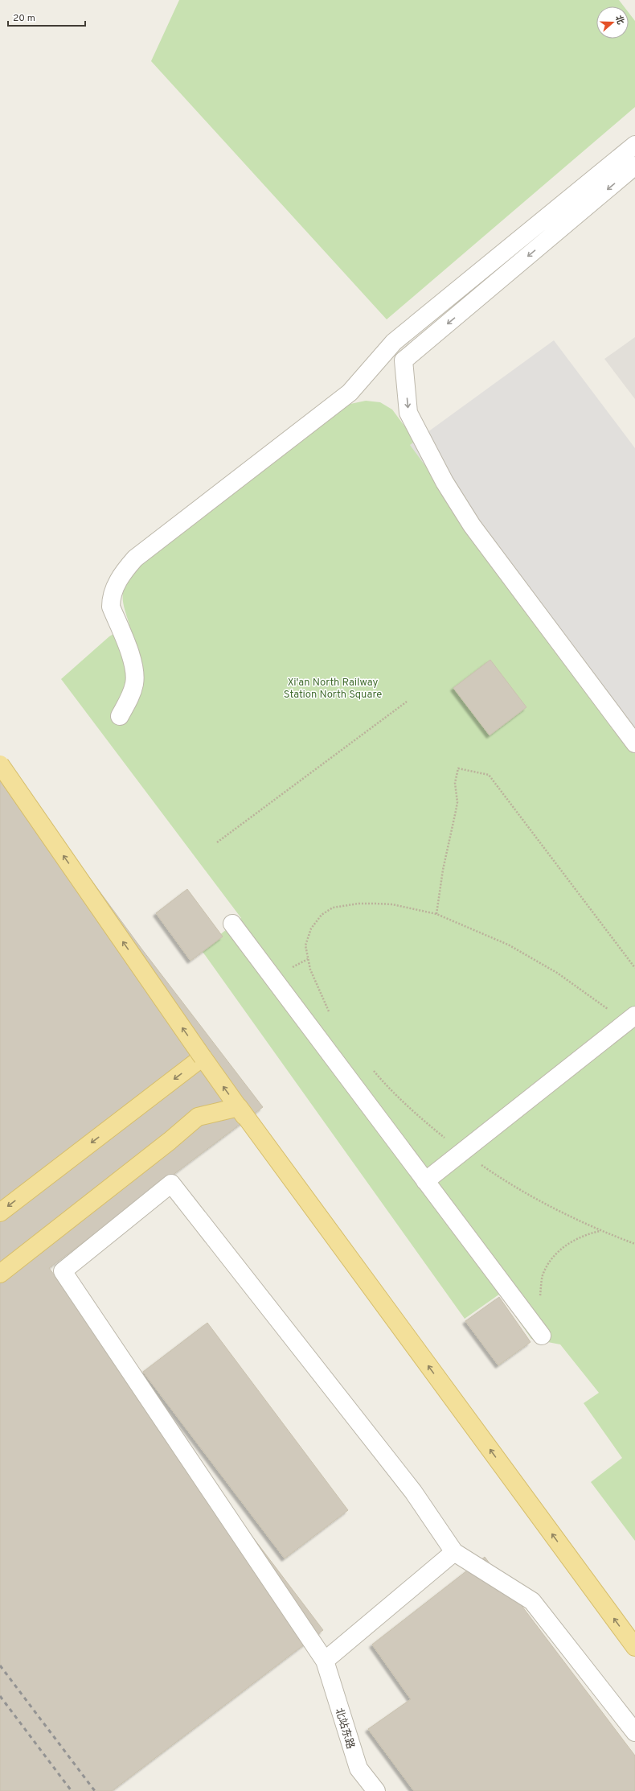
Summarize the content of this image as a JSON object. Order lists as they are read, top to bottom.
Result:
{
  "streets": {
    "street": ["北站东路"]
  },
  "parks": ["Xi'an North Railway Station North Square"],
  "scale_bar": "20 m",
  "north": "right"
}
